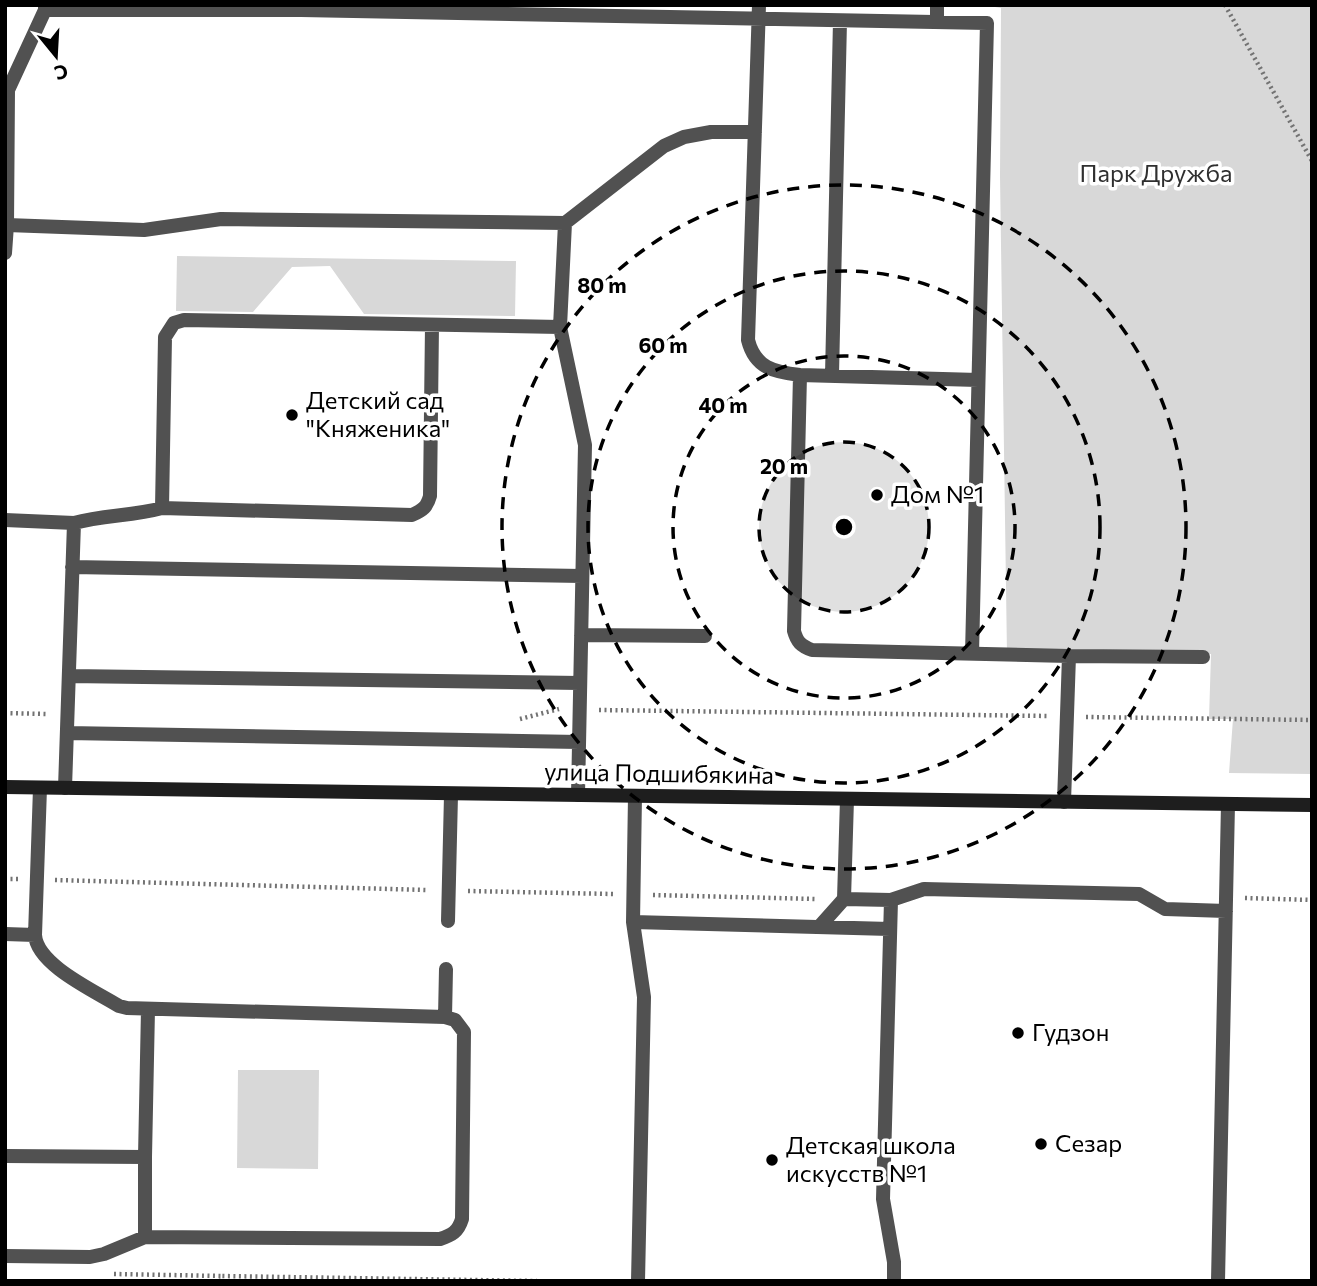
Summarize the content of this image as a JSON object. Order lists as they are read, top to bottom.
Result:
{
  "streets": {
    "street": ["улица Подшибякина"]
  },
  "parks": ["Парк Дружба"],
  "places": [
    "Детский сад \"Княженика\"",
    "Дом №1",
    "Гудзон",
    "Сезар",
    "Детская школа искусств №1"
  ],
  "north": "bottom",
  "rings": [
    "80 m",
    "60 m",
    "40 m",
    "20 m"
  ]
}
